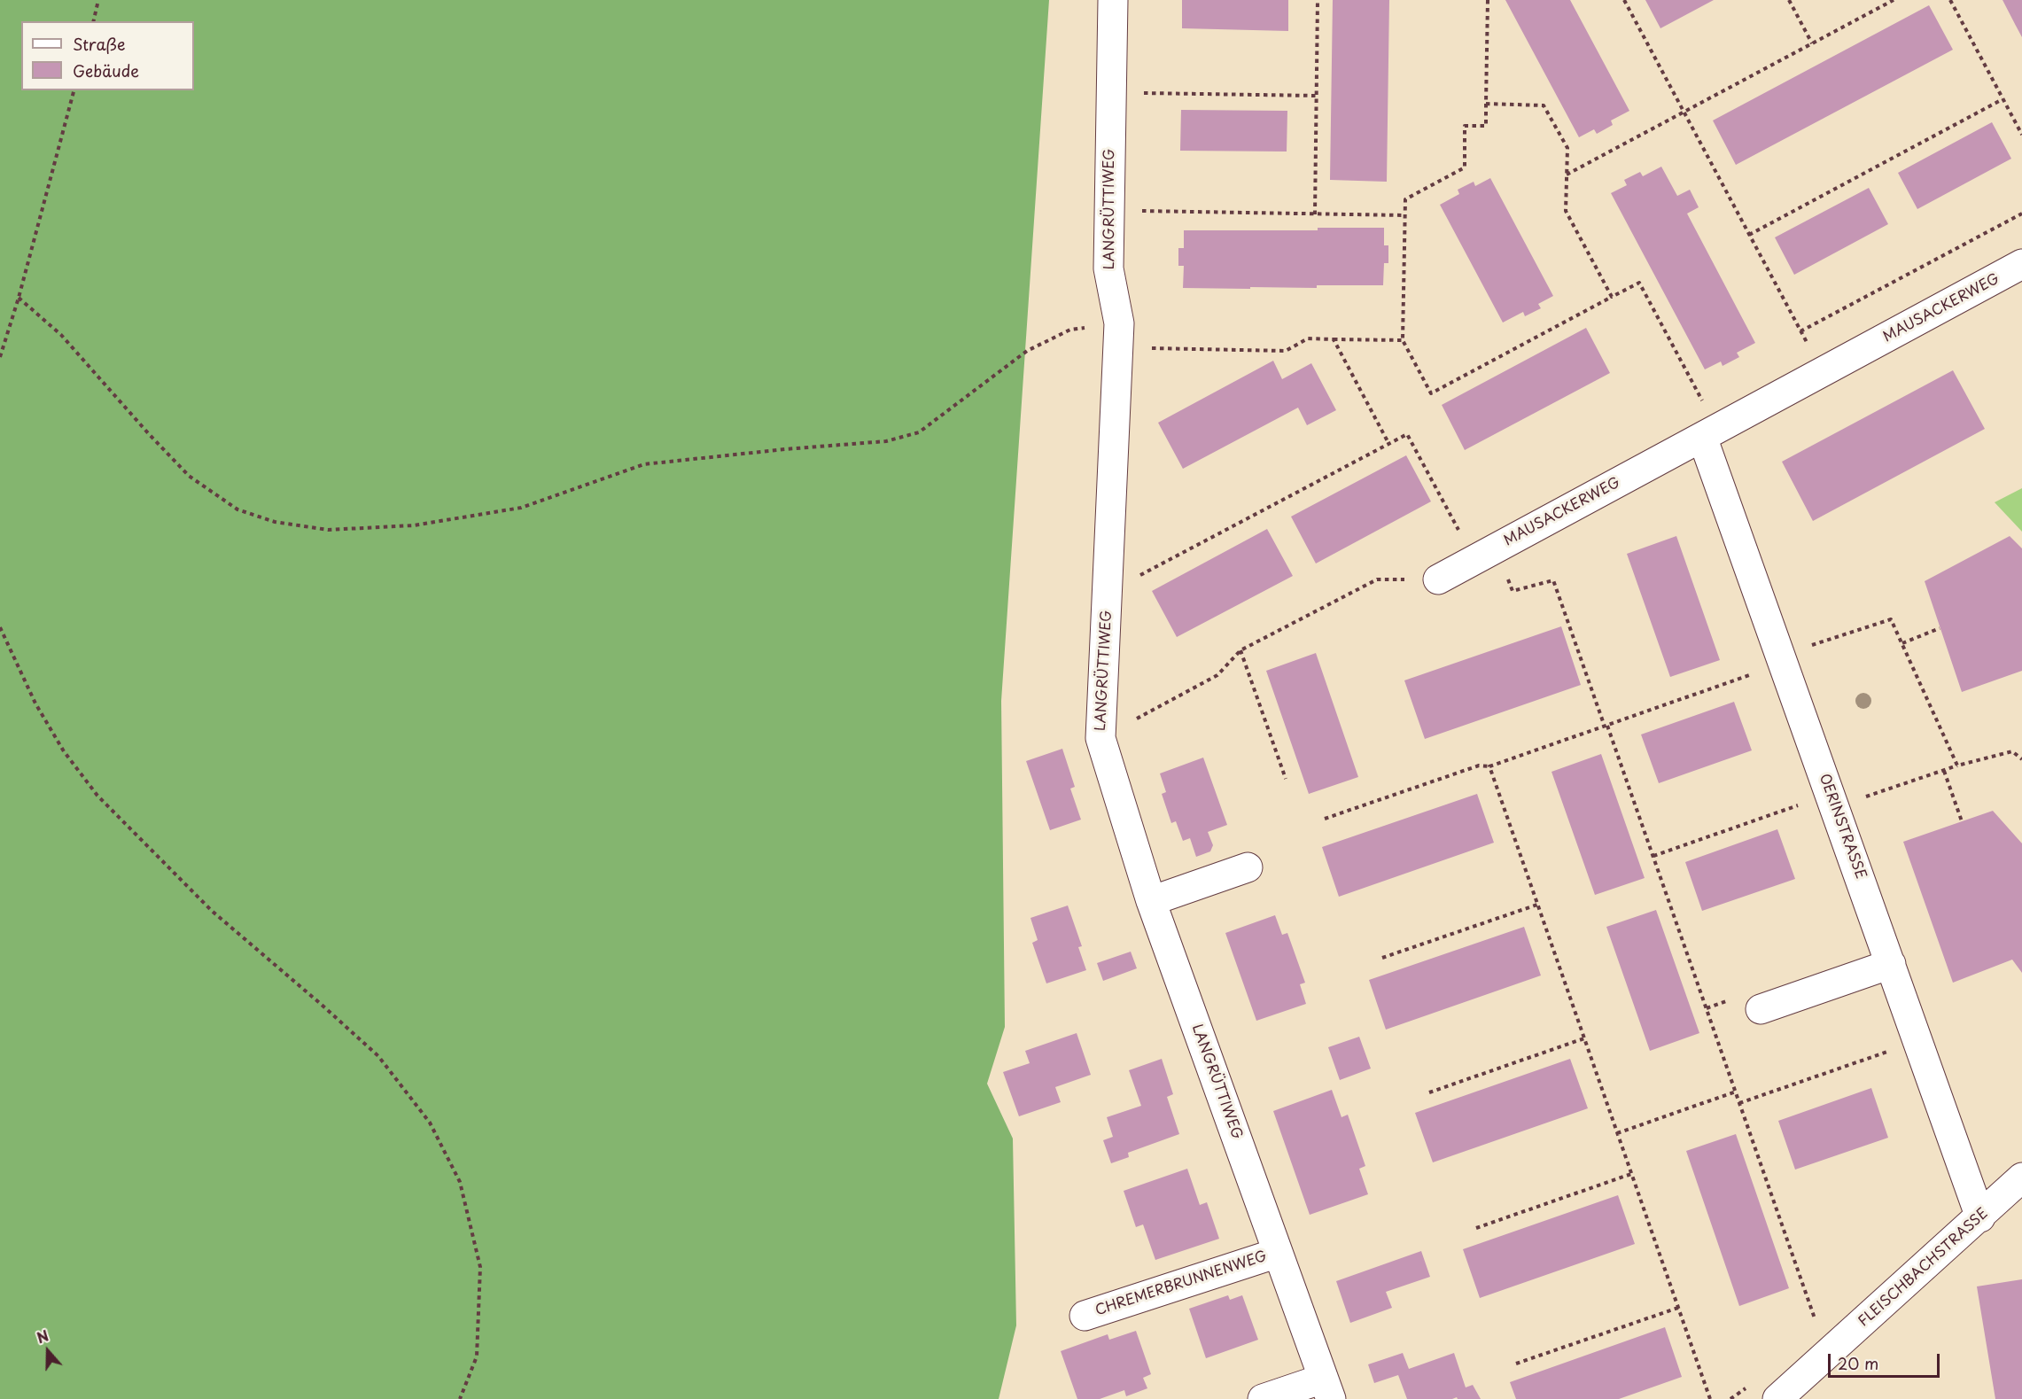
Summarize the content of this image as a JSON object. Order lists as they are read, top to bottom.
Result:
{
  "streets": {
    "street": [
      "LANGRÜTTIWEG",
      "MAUSACKERWEG",
      "OERINSTRASSE",
      "FLEISCHBACHSTRASSE",
      "CHREMERBRUNNENWEG"
    ]
  },
  "crossings": [
    ["LANGRÜTTIWEG", "CHREMERBRUNNENWEG"],
    ["MAUSACKERWEG", "OERINSTRASSE"],
    ["OERINSTRASSE", "FLEISCHBACHSTRASSE"]
  ],
  "legend": ["Straße", "Gebäude"],
  "scale_bar": "20 m",
  "north": "top"
}
